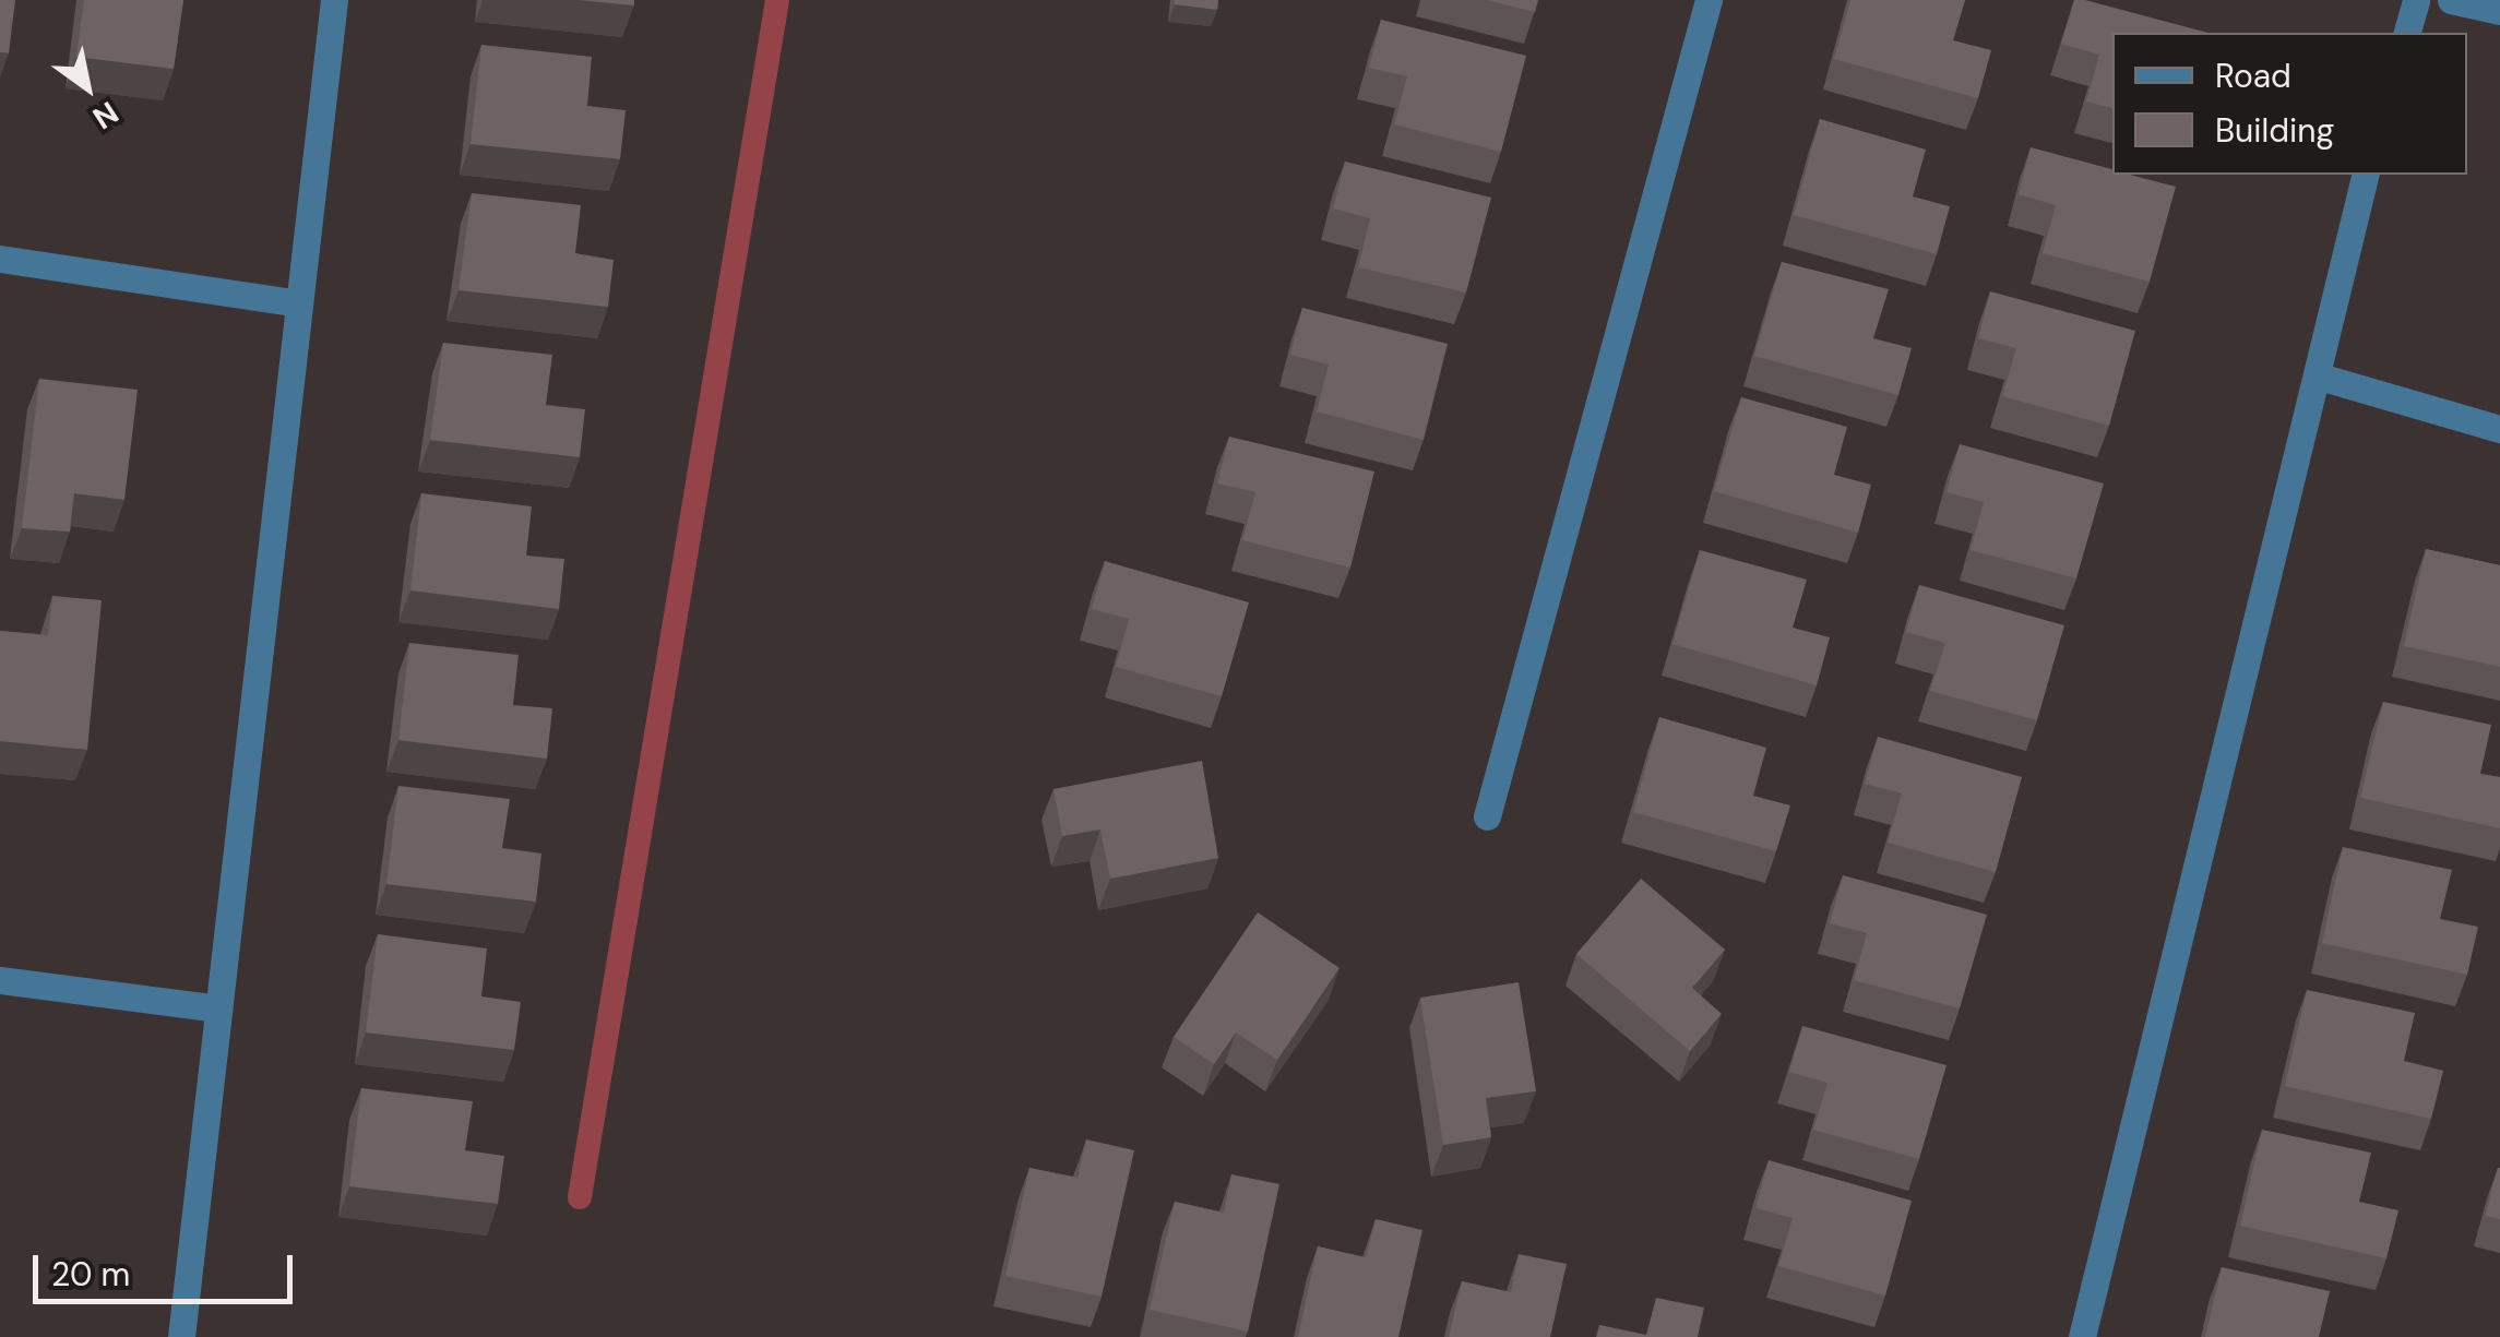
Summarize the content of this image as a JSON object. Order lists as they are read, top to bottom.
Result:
{
  "legend": ["Road", "Building"],
  "scale_bar": "20 m",
  "north": "bottom right"
}
